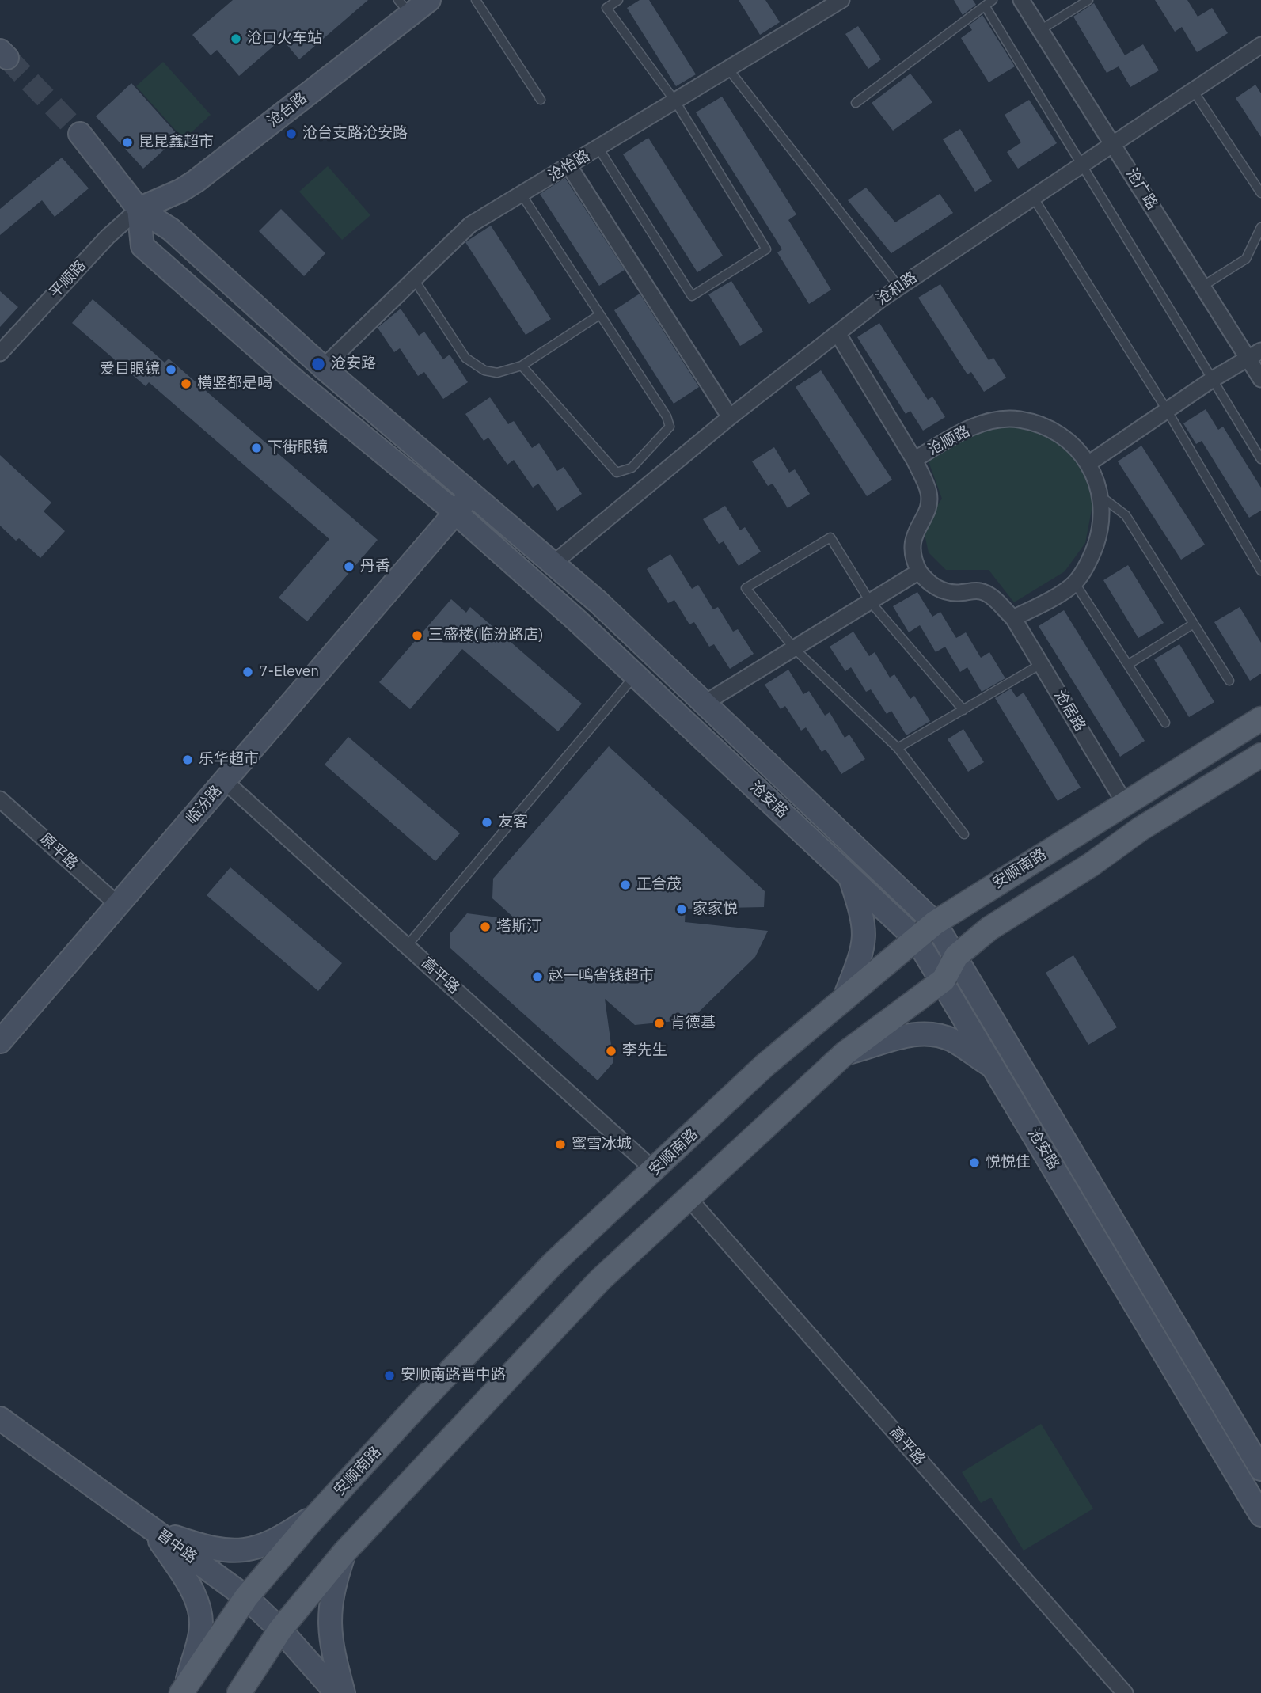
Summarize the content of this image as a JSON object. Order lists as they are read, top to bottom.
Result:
{
  "streets": {
    "main road": ["安顺南路"],
    "street": [
      "沧台路",
      "沧怡路",
      "沧广路",
      "平顺路",
      "沧和路",
      "沧顺路",
      "沧居路",
      "沧安路",
      "临汾路",
      "原平路",
      "高平路",
      "晋中路"
    ]
  },
  "crossings": [
    ["沧台路", "平顺路"],
    ["沧台路", "沧安路"],
    ["沧怡路", "沧安路"],
    ["沧广路", "沧和路"],
    ["平顺路", "沧安路"],
    ["沧和路", "沧安路"],
    ["沧顺路", "沧居路"],
    ["沧居路", "安顺南路"],
    ["沧安路", "临汾路"],
    ["沧安路", "安顺南路"],
    ["临汾路", "原平路"],
    ["临汾路", "高平路"],
    ["安顺南路", "高平路"],
    ["安顺南路", "晋中路"]
  ],
  "places": [
    "沧口火车站",
    "沧台支路沧安路",
    "昆昆鑫超市",
    "沧安路",
    "爱目眼镜",
    "横竖都是喝",
    "下街眼镜",
    "丹香",
    "三盛楼(临汾路店)",
    "7-Eleven",
    "乐华超市",
    "友客",
    "正合茂",
    "家家悦",
    "塔斯汀",
    "赵一鸣省钱超市",
    "肯德基",
    "李先生",
    "蜜雪冰城",
    "悦悦佳",
    "安顺南路晋中路"
  ]
}
